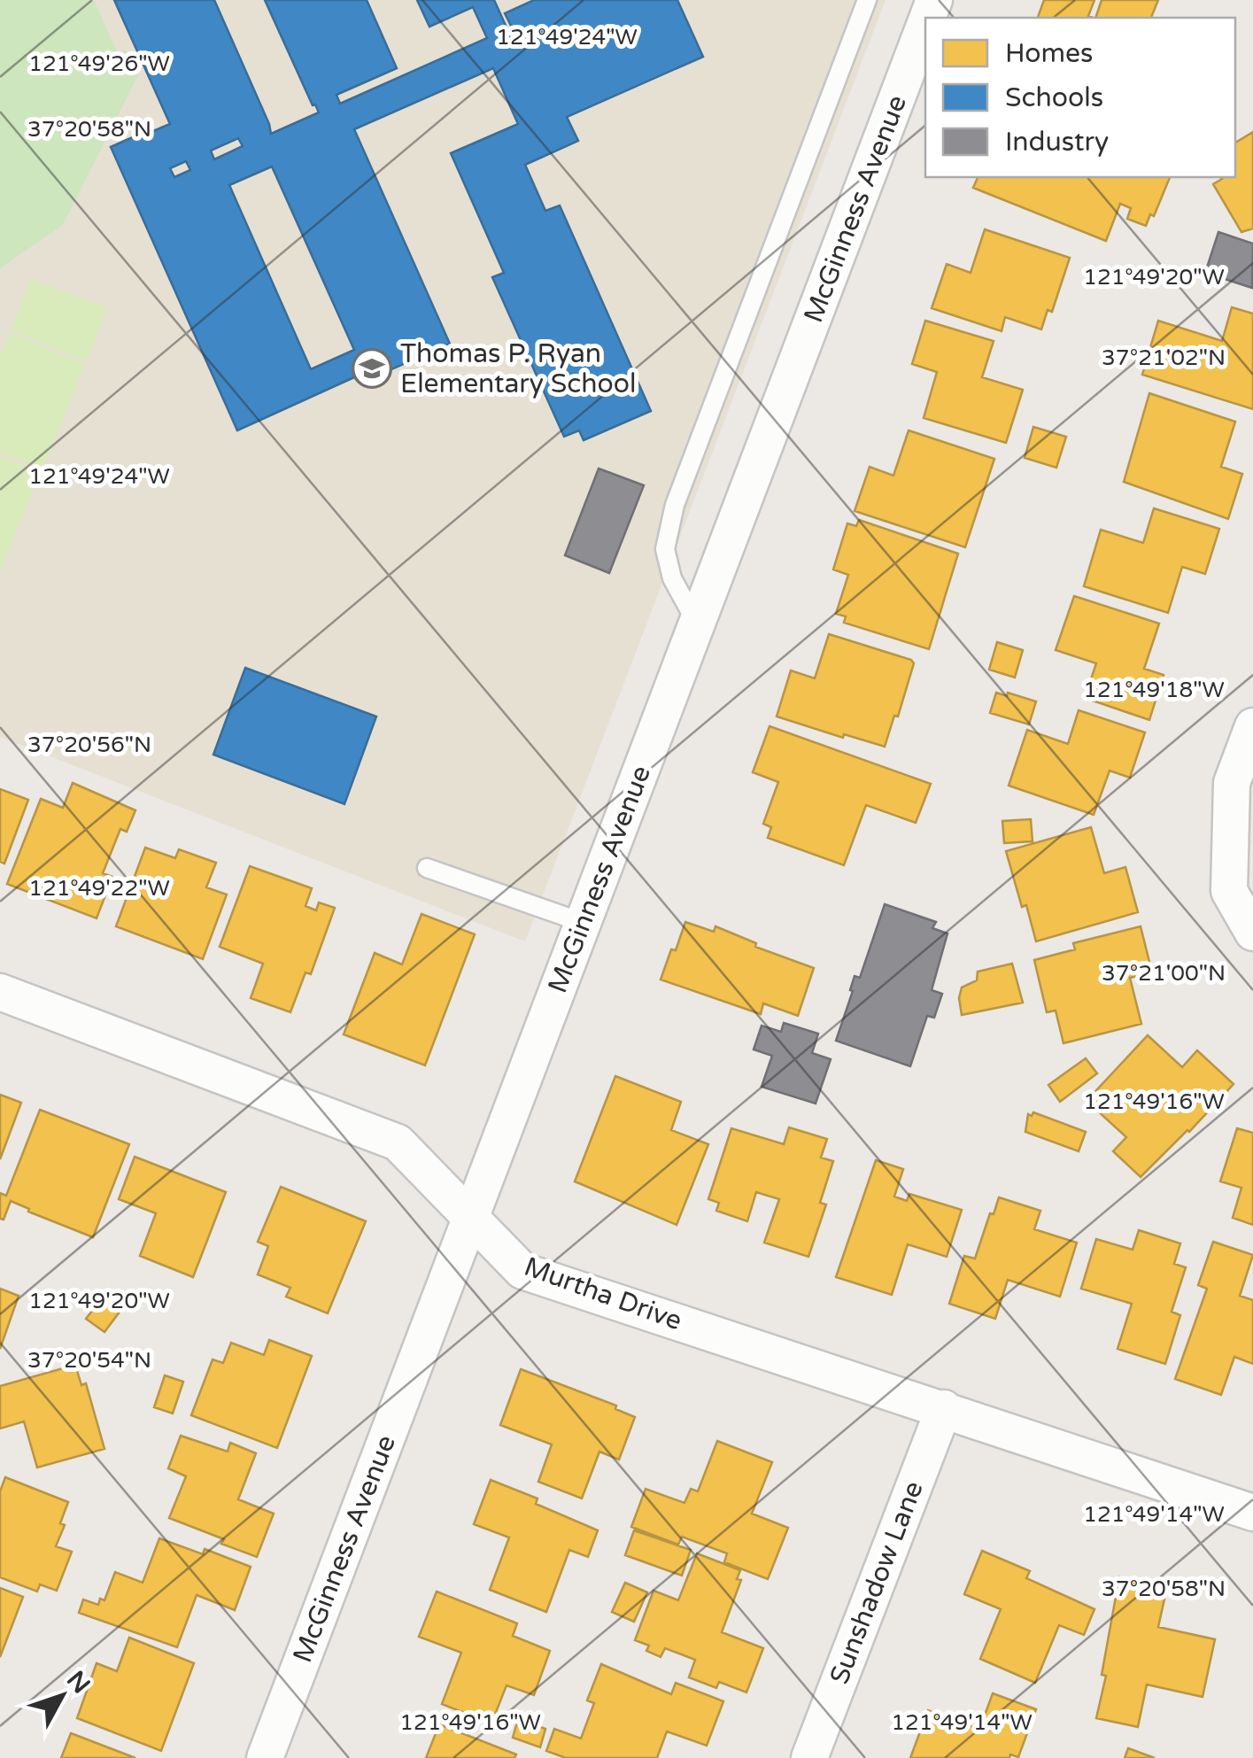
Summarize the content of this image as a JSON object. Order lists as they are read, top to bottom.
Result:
{
  "streets": {
    "street": ["McGinness Avenue", "Murtha Drive", "Sunshadow Lane"]
  },
  "crossings": [
    ["McGinness Avenue", "Murtha Drive"],
    ["Murtha Drive", "Sunshadow Lane"]
  ],
  "places": {
    "school or university": ["Thomas P. Ryan Elementary School"]
  },
  "legend": ["Homes", "Schools", "Industry"],
  "north": "top right",
  "coordinates": [
    "121°49'24\"W",
    "121°49'26\"W",
    "37°20'58\"N",
    "121°49'20\"W",
    "37°21'02\"N",
    "121°49'18\"W",
    "37°20'56\"N",
    "121°49'22\"W",
    "37°21'00\"N",
    "121°49'16\"W",
    "37°20'54\"N",
    "121°49'14\"W"
  ]
}
